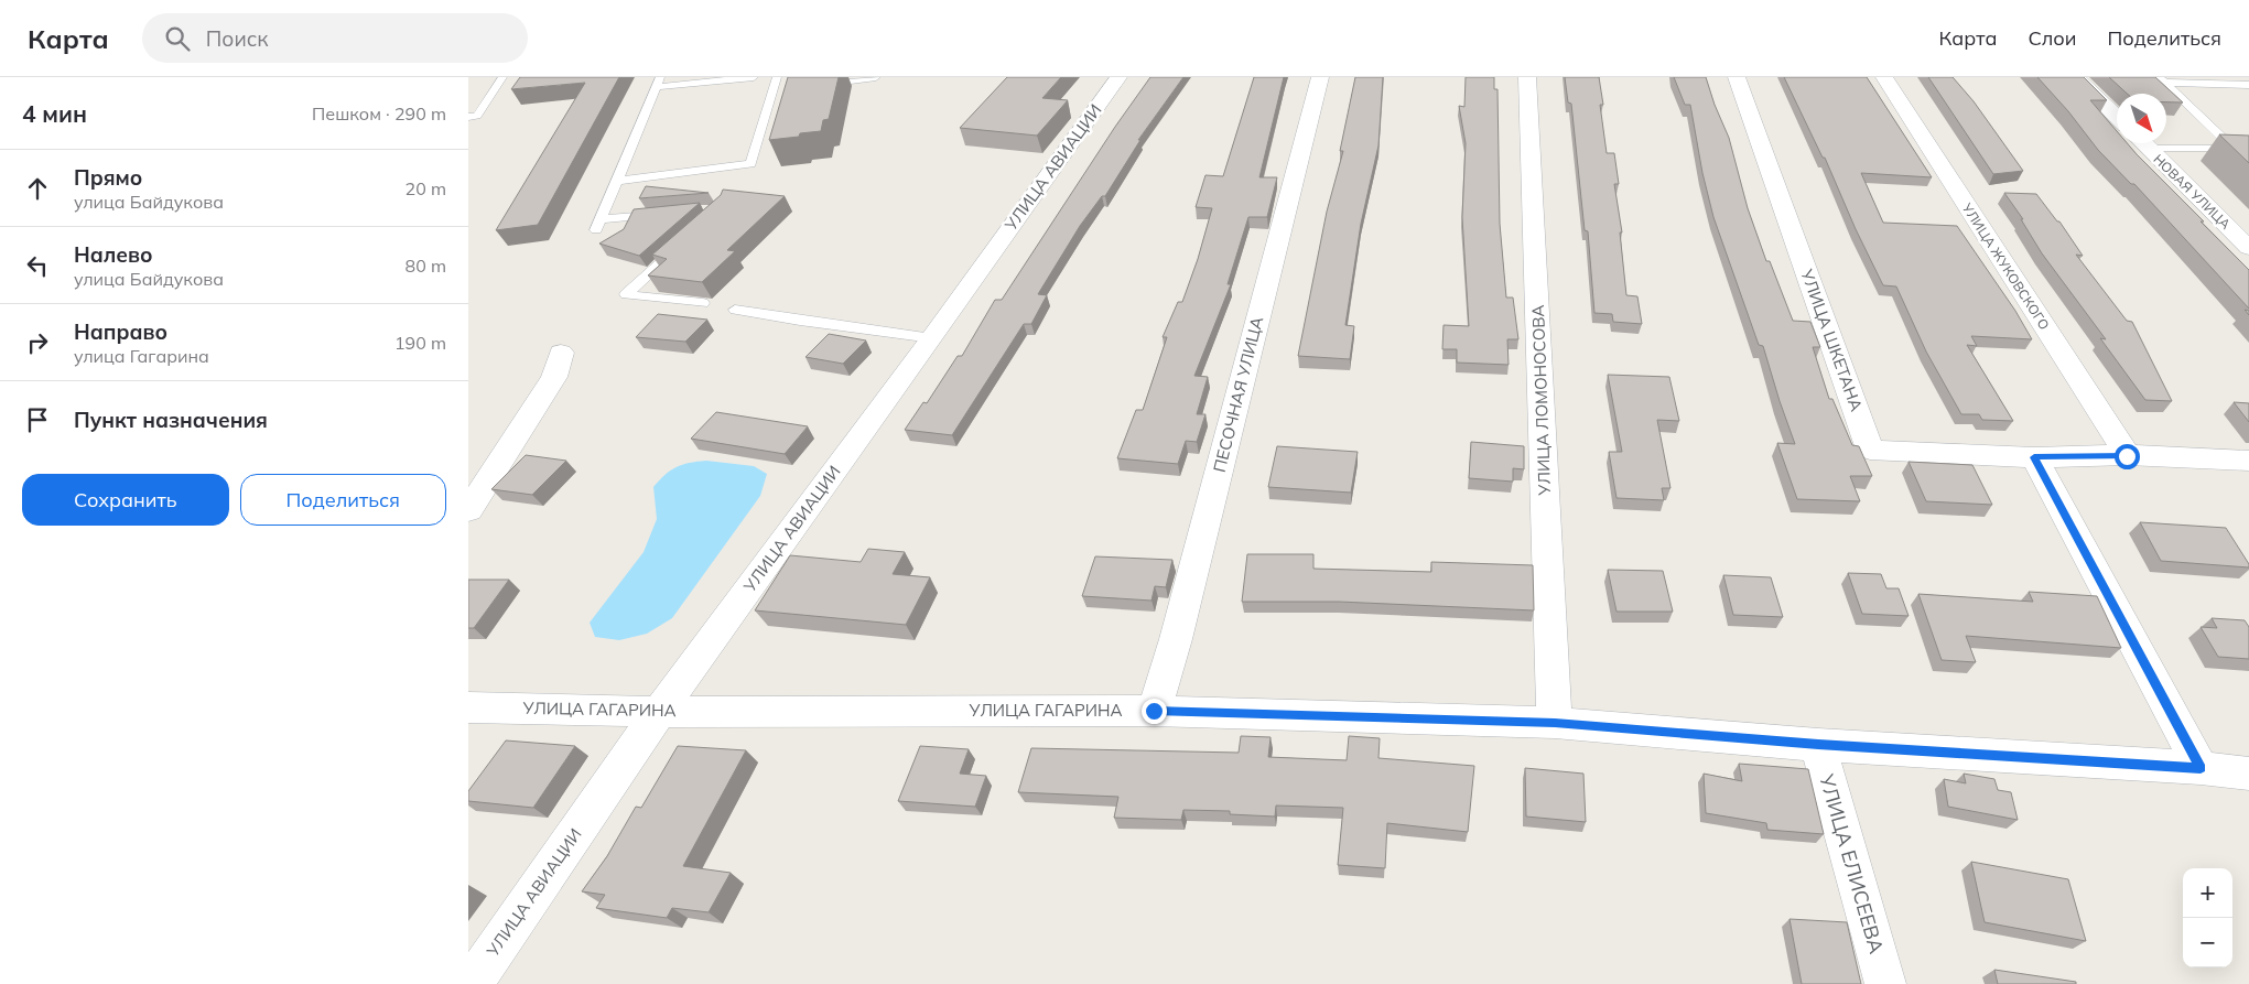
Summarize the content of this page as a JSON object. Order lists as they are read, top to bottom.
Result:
{
  "streets": {
    "street": [
      "УЛИЦА АВИАЦИИ",
      "НОВАЯ УЛИЦА",
      "УЛИЦА ЖУКОВСКОГО",
      "УЛИЦА ШКЕТАНА",
      "ПЕСОЧНАЯ УЛИЦА",
      "УЛИЦА ЛОМОНОСОВА",
      "УЛИЦА ГАГАРИНА",
      "УЛИЦА ЕЛИСЕЕВА"
    ]
  },
  "crossings": [
    ["УЛИЦА АВИАЦИИ", "УЛИЦА ГАГАРИНА"],
    ["ПЕСОЧНАЯ УЛИЦА", "УЛИЦА ГАГАРИНА"],
    ["УЛИЦА ЛОМОНОСОВА", "УЛИЦА ГАГАРИНА"],
    ["УЛИЦА ГАГАРИНА", "УЛИЦА ЕЛИСЕЕВА"]
  ],
  "north": "bottom right",
  "page": {
    "header": "Карта",
    "search": "Поиск",
    "nav": ["Карта", "Слои", "Поделиться"],
    "heading": ["4 мин", "Пешком · 290 m"],
    "list": [
      ["Прямо", "улица Байдукова", "20 m"],
      ["Налево", "улица Байдукова", "80 m"],
      ["Направо", "улица Гагарина", "190 m"],
      "Пункт назначения"
    ],
    "buttons": ["Сохранить", "Поделиться"],
    "map_buttons": ["+", "−"]
  }
}
